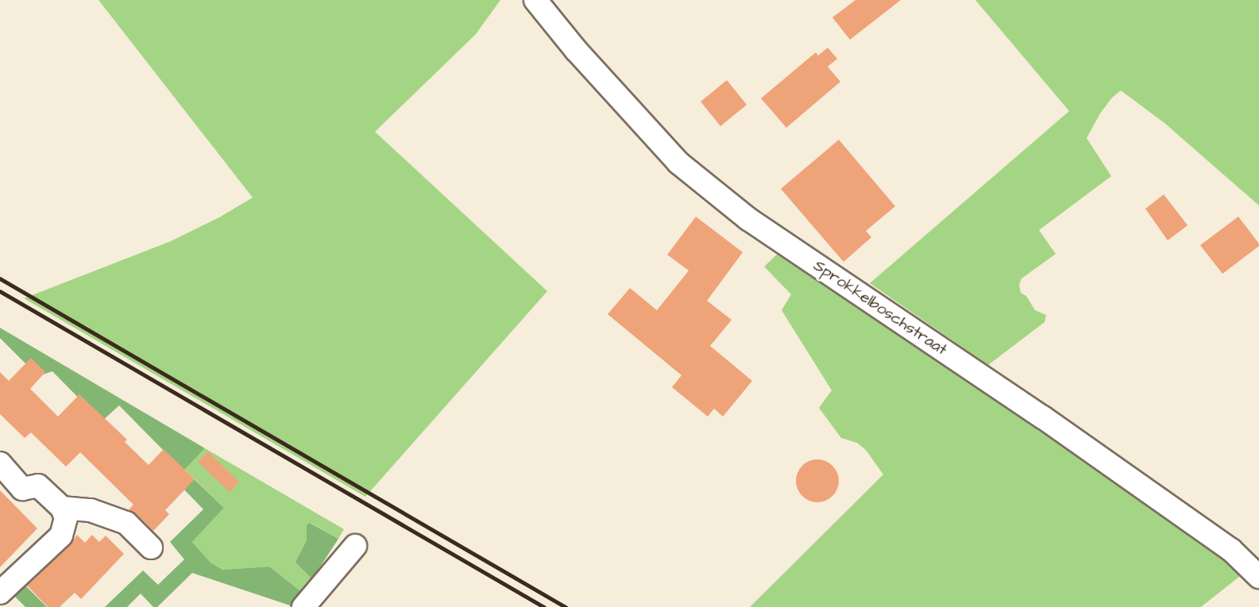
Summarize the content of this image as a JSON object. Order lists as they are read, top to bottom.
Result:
{
  "streets": {
    "street": ["Sprokkelboschstraat"]
  }
}
